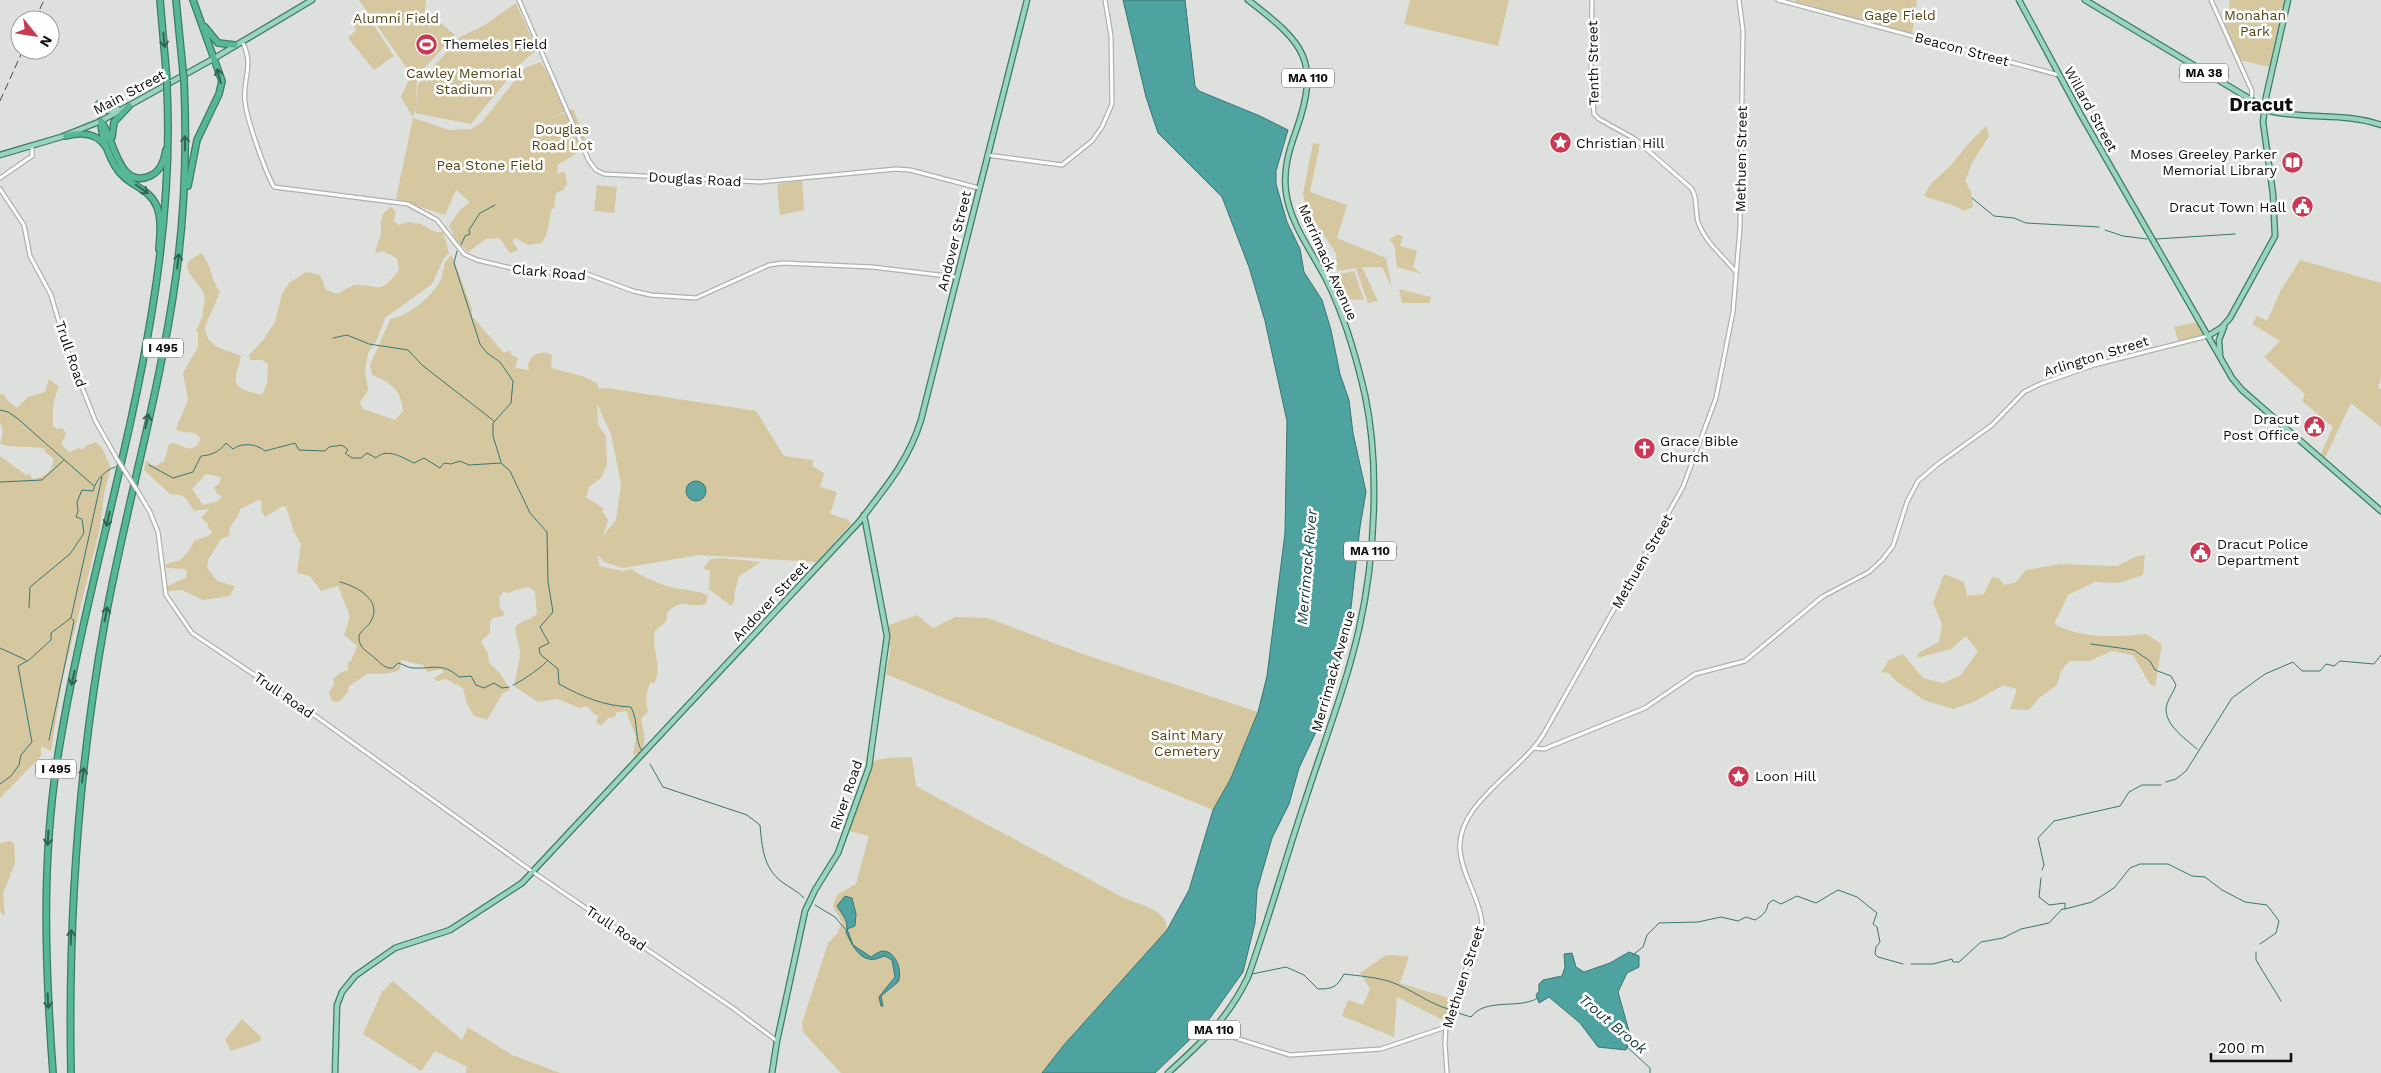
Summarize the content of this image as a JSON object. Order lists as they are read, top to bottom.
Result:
{
  "streets": {
    "highway": ["I 495"],
    "main road": [
      "MA 38",
      "MA 110",
      "Main Street",
      "Willard Street",
      "Andover Street",
      "Merrimack Avenue",
      "Arlington Street",
      "River Road"
    ],
    "street": [
      "Beacon Street",
      "Tenth Street",
      "Methuen Street",
      "Douglas Road",
      "Clark Road",
      "Trull Road"
    ]
  },
  "crossings": [
    ["Beacon Street", "Willard Street"],
    ["Tenth Street", "Methuen Street"],
    ["MA 38", "Arlington Street"],
    ["Main Street", "Clark Road"],
    ["Willard Street", "Arlington Street"],
    ["Methuen Street", "Arlington Street"],
    ["Douglas Road", "Andover Street"],
    ["Andover Street", "Clark Road"],
    ["Andover Street", "Trull Road"],
    ["Andover Street", "River Road"],
    ["Trull Road", "River Road"]
  ],
  "districts": ["Dracut"],
  "water": ["Merrimack River", "Trout Brook"],
  "parks": [
    "Gage Field",
    "Monahan Park",
    "Alumni Field",
    "Cawley Memorial Stadium",
    "Douglas Road Lot",
    "Pea Stone Field",
    "Saint Mary Cemetery"
  ],
  "places": {
    "sports": ["Themeles Field"],
    "place": ["Christian Hill", "Loon Hill"],
    "library": ["Moses Greeley Parker Memorial Library"],
    "public building": ["Dracut Town Hall", "Dracut Post Office", "Dracut Police Department"],
    "church": ["Grace Bible Church"]
  },
  "scale_bar": "200 m",
  "north": "bottom right"
}
